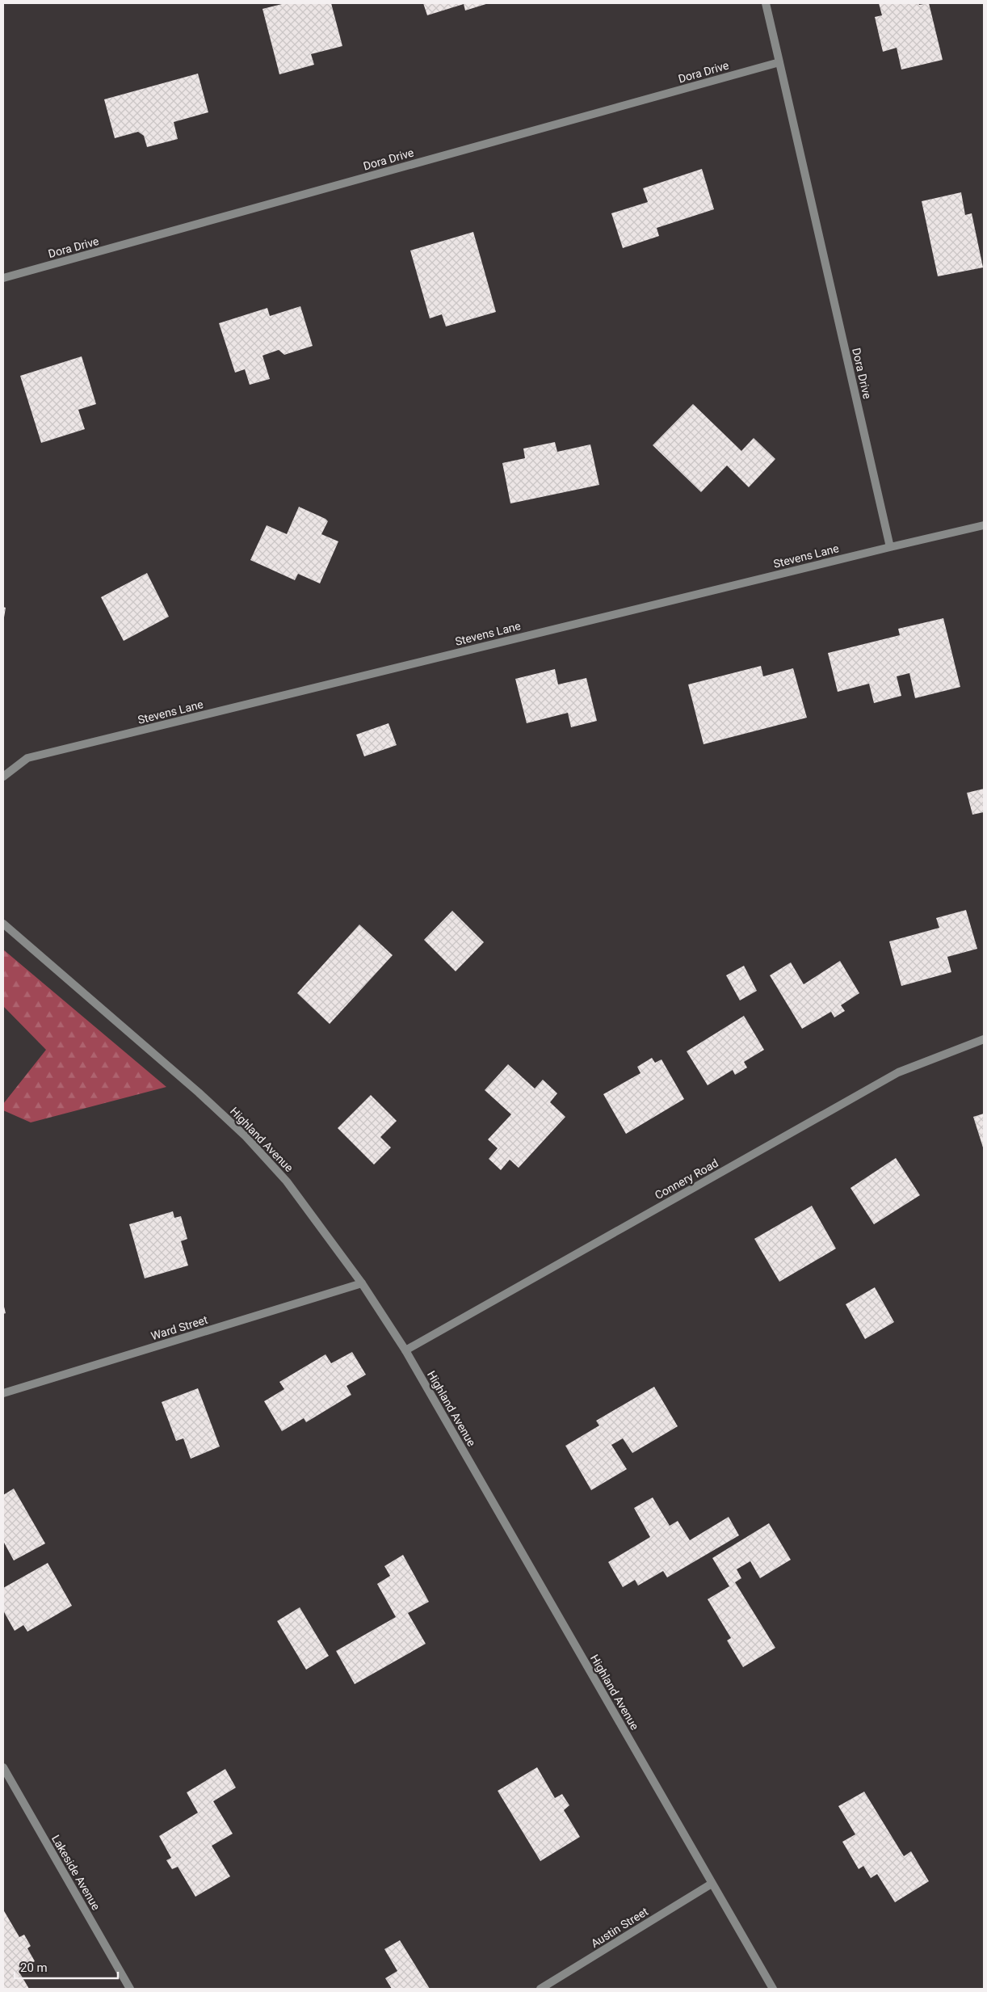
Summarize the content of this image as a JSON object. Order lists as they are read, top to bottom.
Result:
{
  "streets": {
    "street": [
      "Dora Drive",
      "Stevens Lane",
      "Highland Avenue",
      "Connery Road",
      "Ward Street",
      "Lakeside Avenue",
      "Austin Street"
    ]
  },
  "crossings": [
    ["Dora Drive", "Stevens Lane"],
    ["Highland Avenue", "Connery Road"],
    ["Highland Avenue", "Ward Street"],
    ["Highland Avenue", "Austin Street"]
  ],
  "scale_bar": "20 m"
}
